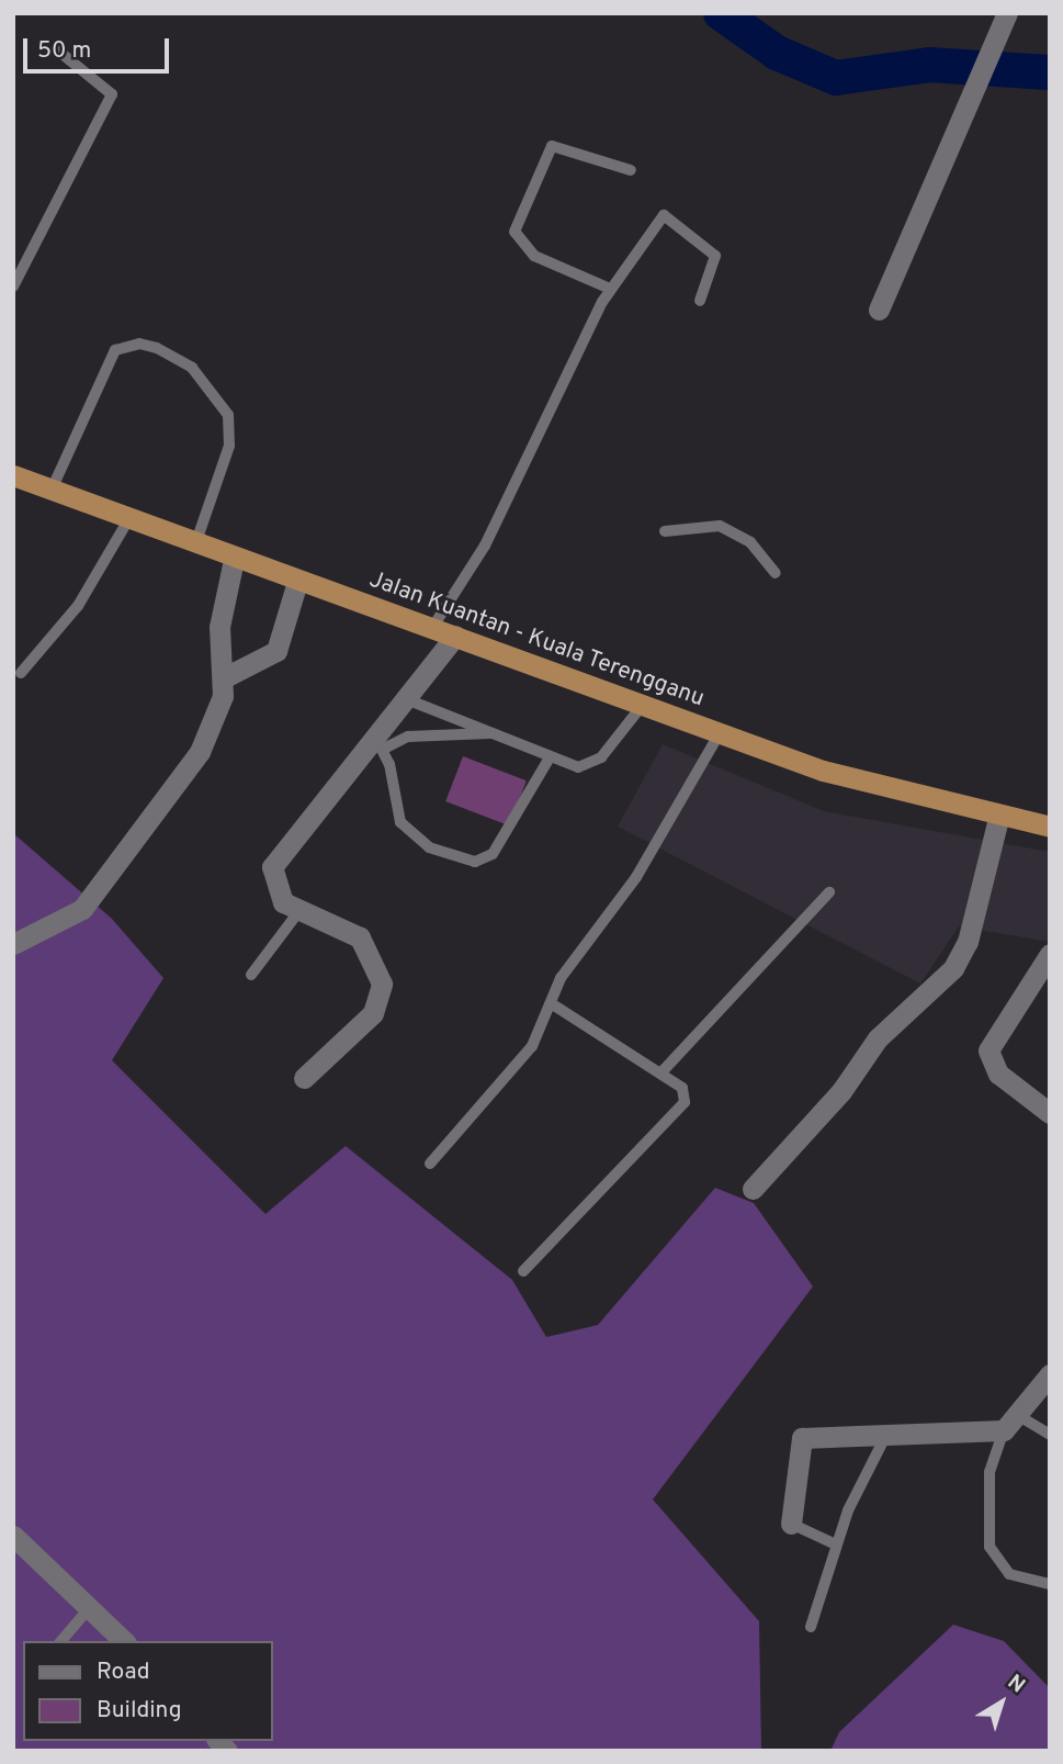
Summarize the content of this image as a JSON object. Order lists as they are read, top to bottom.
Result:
{
  "streets": {
    "highway": ["Jalan Kuantan - Kuala Terengganu"]
  },
  "legend": ["Road", "Building"],
  "scale_bar": "50 m",
  "north": "top right"
}
